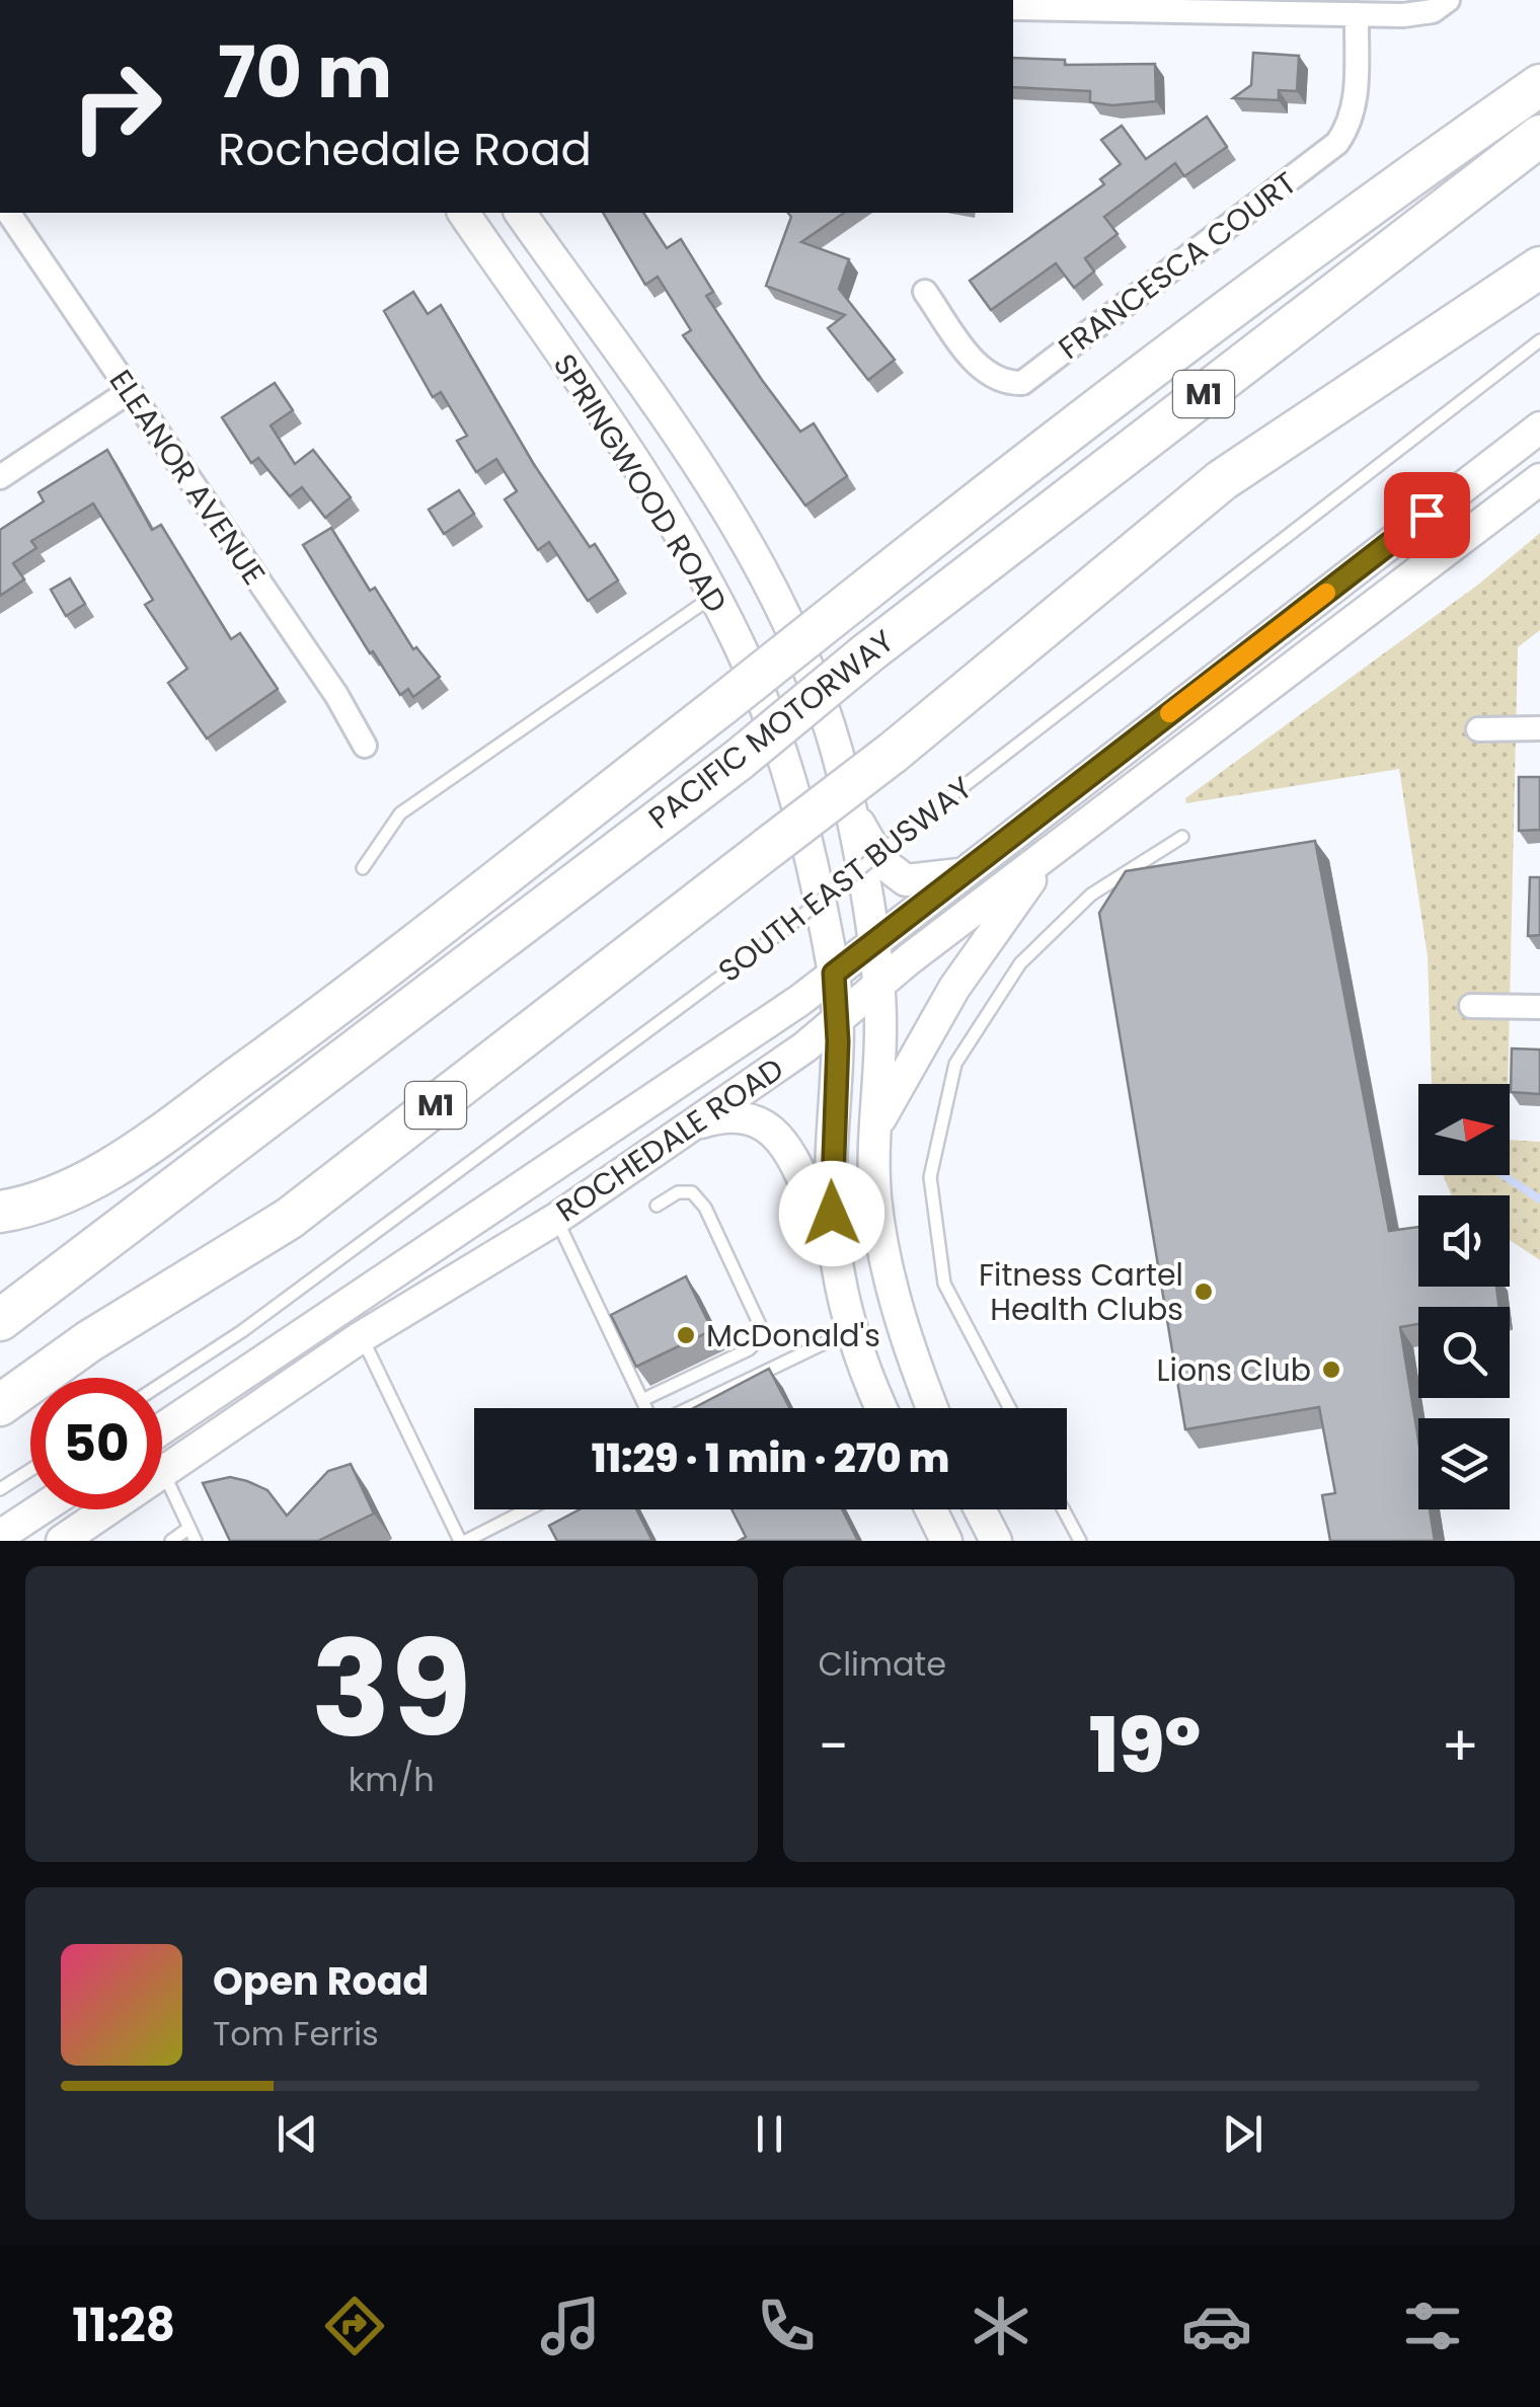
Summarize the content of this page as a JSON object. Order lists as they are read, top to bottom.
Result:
{
  "streets": {
    "highway": ["M1", "PACIFIC MOTORWAY"],
    "main road": ["SPRINGWOOD ROAD", "ROCHEDALE ROAD"],
    "street": ["FRANCESCA COURT", "ELEANOR AVENUE"],
    "lane": ["SOUTH EAST BUSWAY"]
  },
  "crossings": [
    ["SPRINGWOOD ROAD", "ROCHEDALE ROAD"]
  ],
  "places": ["Fitness Cartel Health Clubs", "McDonald's", "Lions Club"],
  "north": "right",
  "page": {
    "turn": ["70 m", "Rochedale Road"],
    "limit": "50",
    "trip": "11:29 · 1 min · 270 m",
    "tile": [
      ["39", "km/h"],
      "Climate"
    ],
    "heat": ["−", "19°", "+"],
    "song": ["Open Road", "Tom Ferris"],
    "tabs": "11:28"
  }
}
